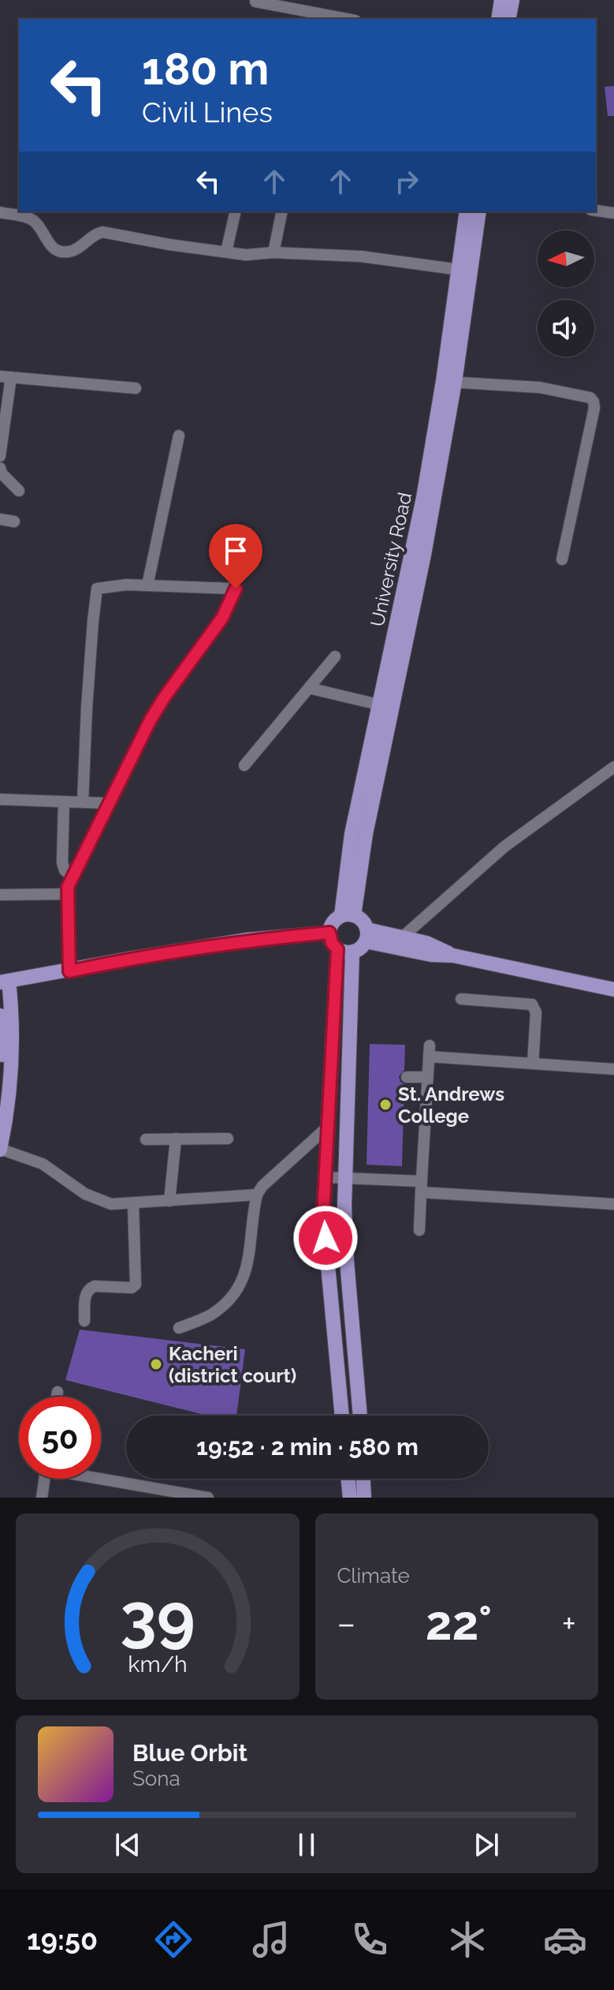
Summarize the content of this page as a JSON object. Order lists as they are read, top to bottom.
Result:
{
  "streets": {
    "main road": ["University Road"]
  },
  "places": ["St. Andrews College", "Kacheri (district court)"],
  "north": "left",
  "page": {
    "turn": ["180 m", "Civil Lines"],
    "limit": "50",
    "trip": "19:52 · 2 min · 580 m",
    "tile": "Climate",
    "heat": ["−", "22°", "+"],
    "song": ["Blue Orbit", "Sona"],
    "tabs": "19:50",
    "gauge": ["39", "km/h"]
  }
}
